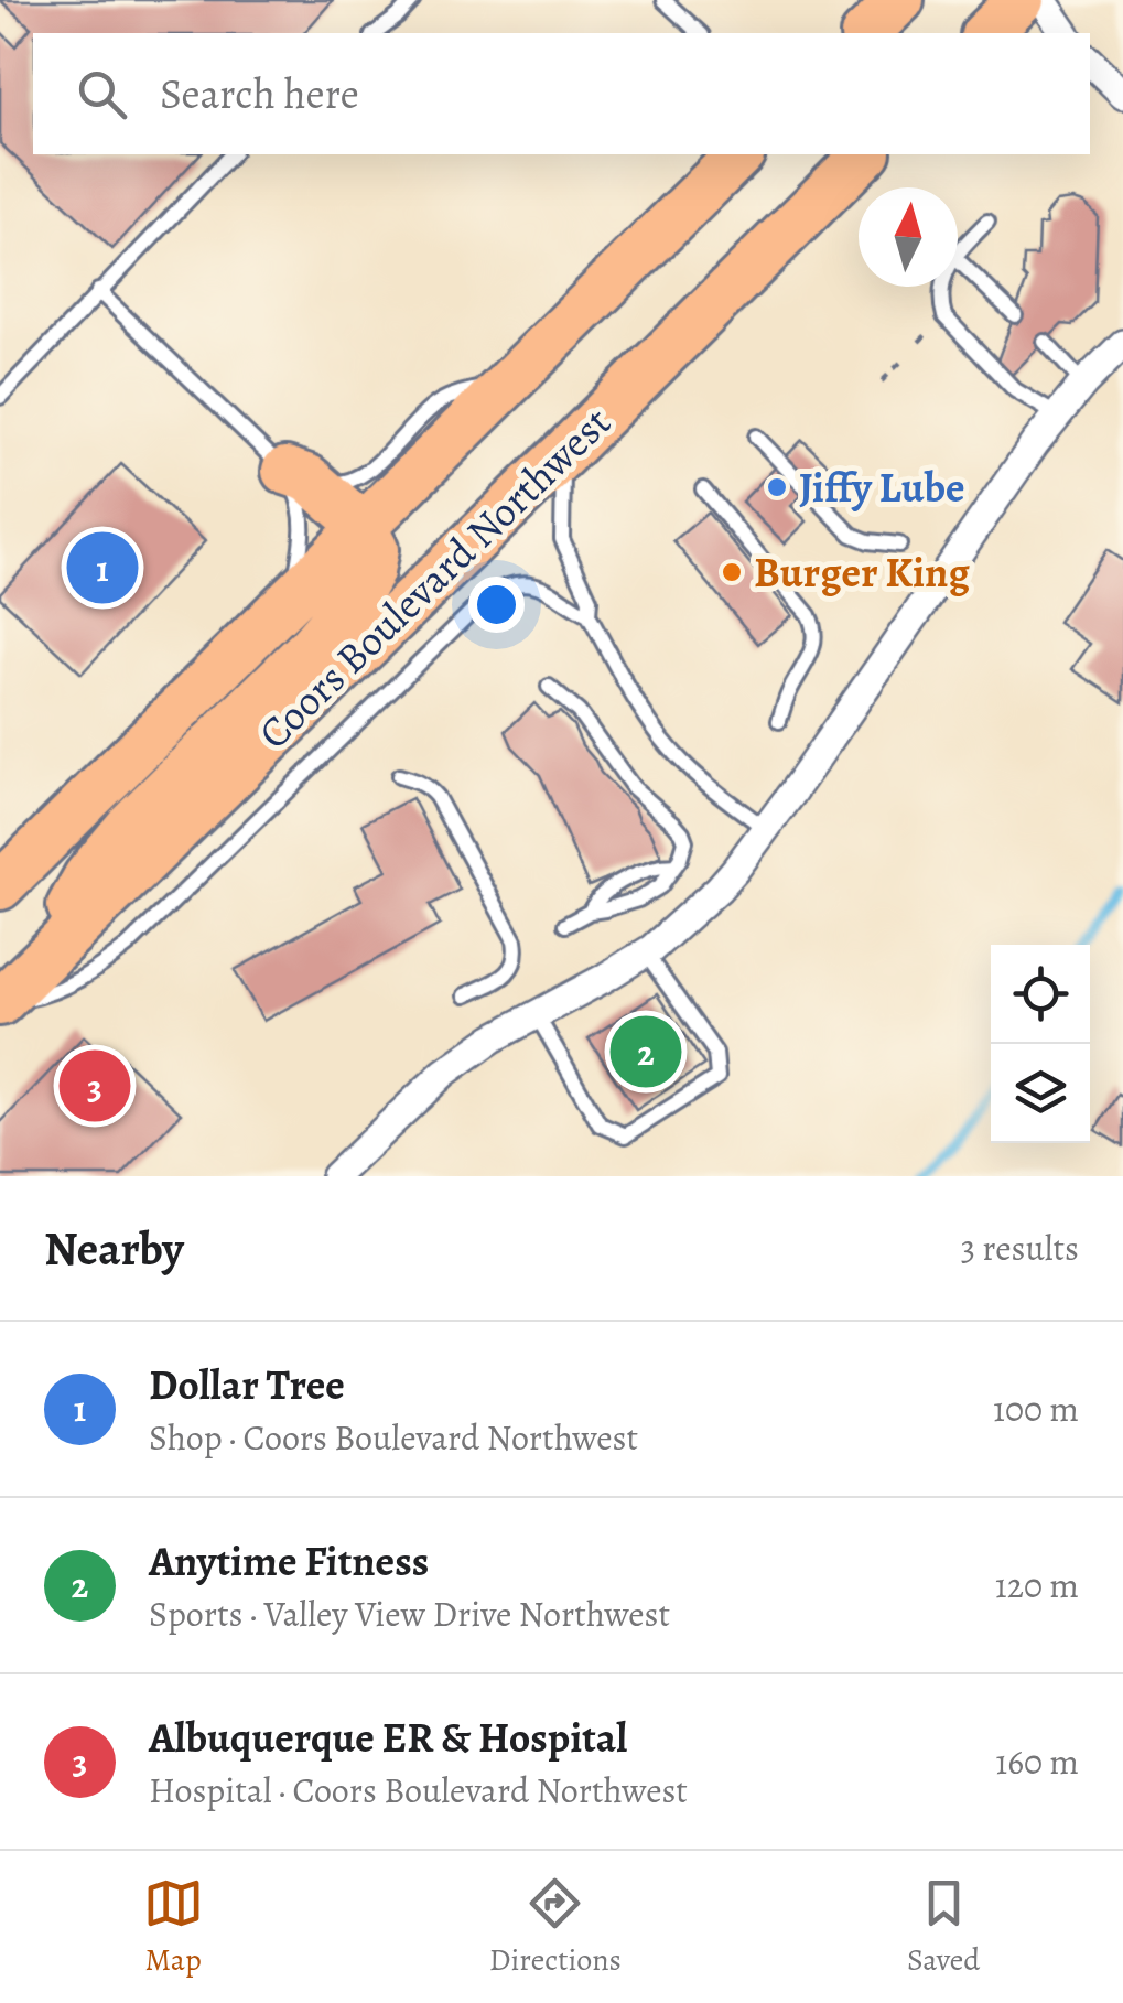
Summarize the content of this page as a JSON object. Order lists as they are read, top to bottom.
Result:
{
  "streets": {
    "main road": ["Coors Boulevard Northwest"]
  },
  "places": ["Jiffy Lube", "Burger King"],
  "north": "top",
  "page": {
    "search": "Search here",
    "pins": ["1", "2", "3"],
    "heading": ["Nearby", "3 results"],
    "list": [
      {
        "mark": "1",
        "name": "Dollar Tree",
        "note": "Shop · Coors Boulevard Northwest",
        "value": "100 m"
      },
      {
        "mark": "2",
        "name": "Anytime Fitness",
        "note": "Sports · Valley View Drive Northwest",
        "value": "120 m"
      },
      {
        "mark": "3",
        "name": "Albuquerque ER & Hospital",
        "note": "Hospital · Coors Boulevard Northwest",
        "value": "160 m"
      }
    ],
    "nav": ["Map", "Directions", "Saved"]
  }
}
